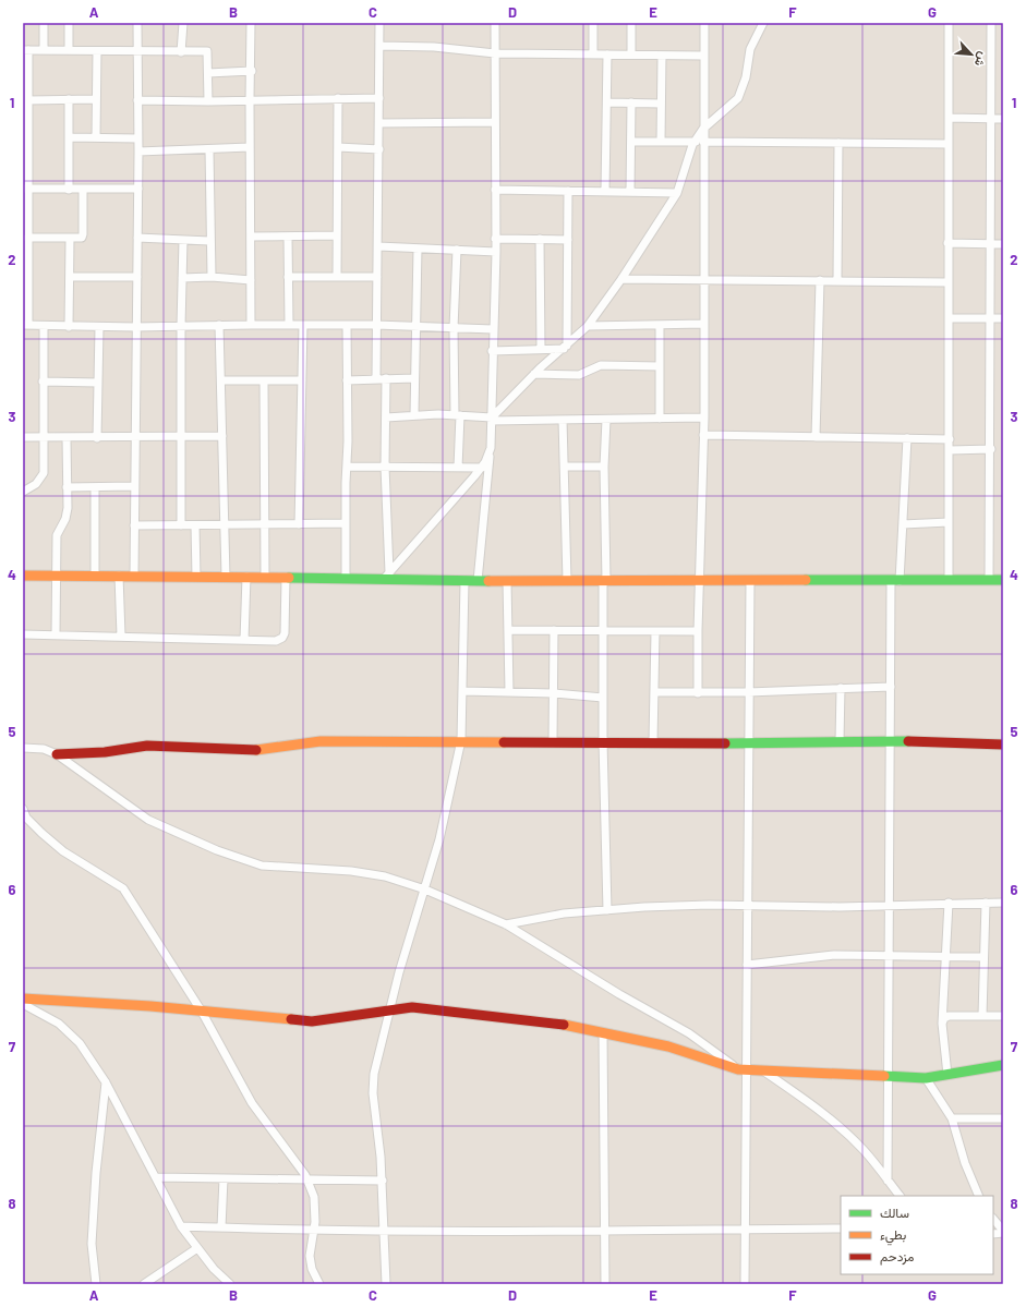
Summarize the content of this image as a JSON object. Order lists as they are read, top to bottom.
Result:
{
  "legend": ["سالك", "بطيء", "مزدحم"],
  "north": "bottom right",
  "grid": {
    "columns": [
      "A",
      "B",
      "C",
      "D",
      "E",
      "F",
      "G"
    ],
    "rows": [
      "1",
      "2",
      "3",
      "4",
      "5",
      "6",
      "7",
      "8"
    ]
  }
}
